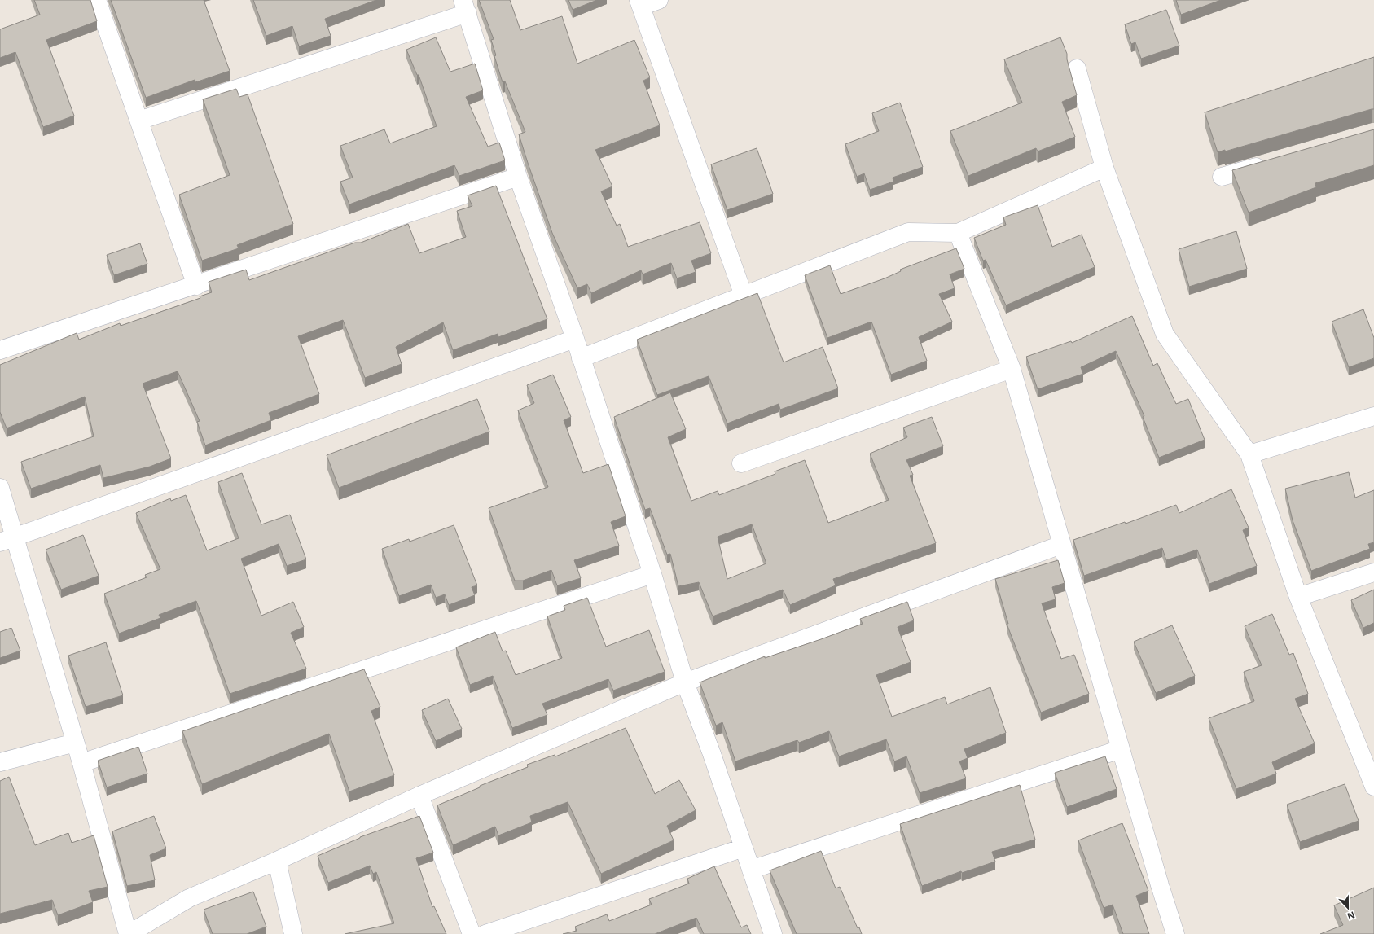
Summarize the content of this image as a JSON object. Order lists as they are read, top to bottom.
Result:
{
  "north": "bottom"
}
